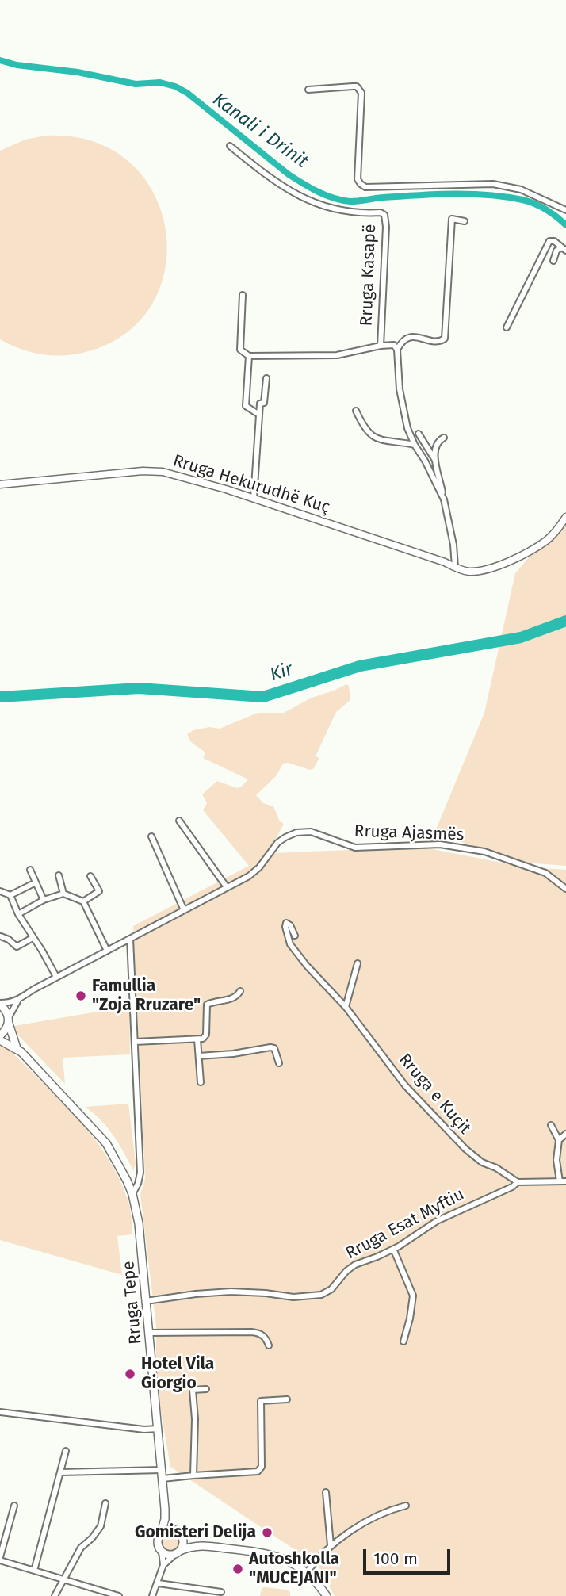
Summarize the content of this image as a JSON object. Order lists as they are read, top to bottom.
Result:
{
  "streets": {
    "main road": ["Rruga Tepe"],
    "street": [
      "Rruga Kasapë",
      "Rruga Hekurudhë Kuç",
      "Rruga Ajasmës",
      "Rruga e Kuçit",
      "Rruga Esat Myftiu"
    ]
  },
  "crossings": [
    ["Rruga e Kuçit", "Rruga Esat Myftiu"],
    ["Rruga Esat Myftiu", "Rruga Tepe"]
  ],
  "water": ["Kanali i Drinit", "Kir"],
  "places": [
    "Famullia \"Zoja Rruzare\"",
    "Hotel Vila Giorgio",
    "Gomisteri Delija",
    "Autoshkolla \"MUCEJANI\""
  ],
  "scale_bar": "100 m"
}
